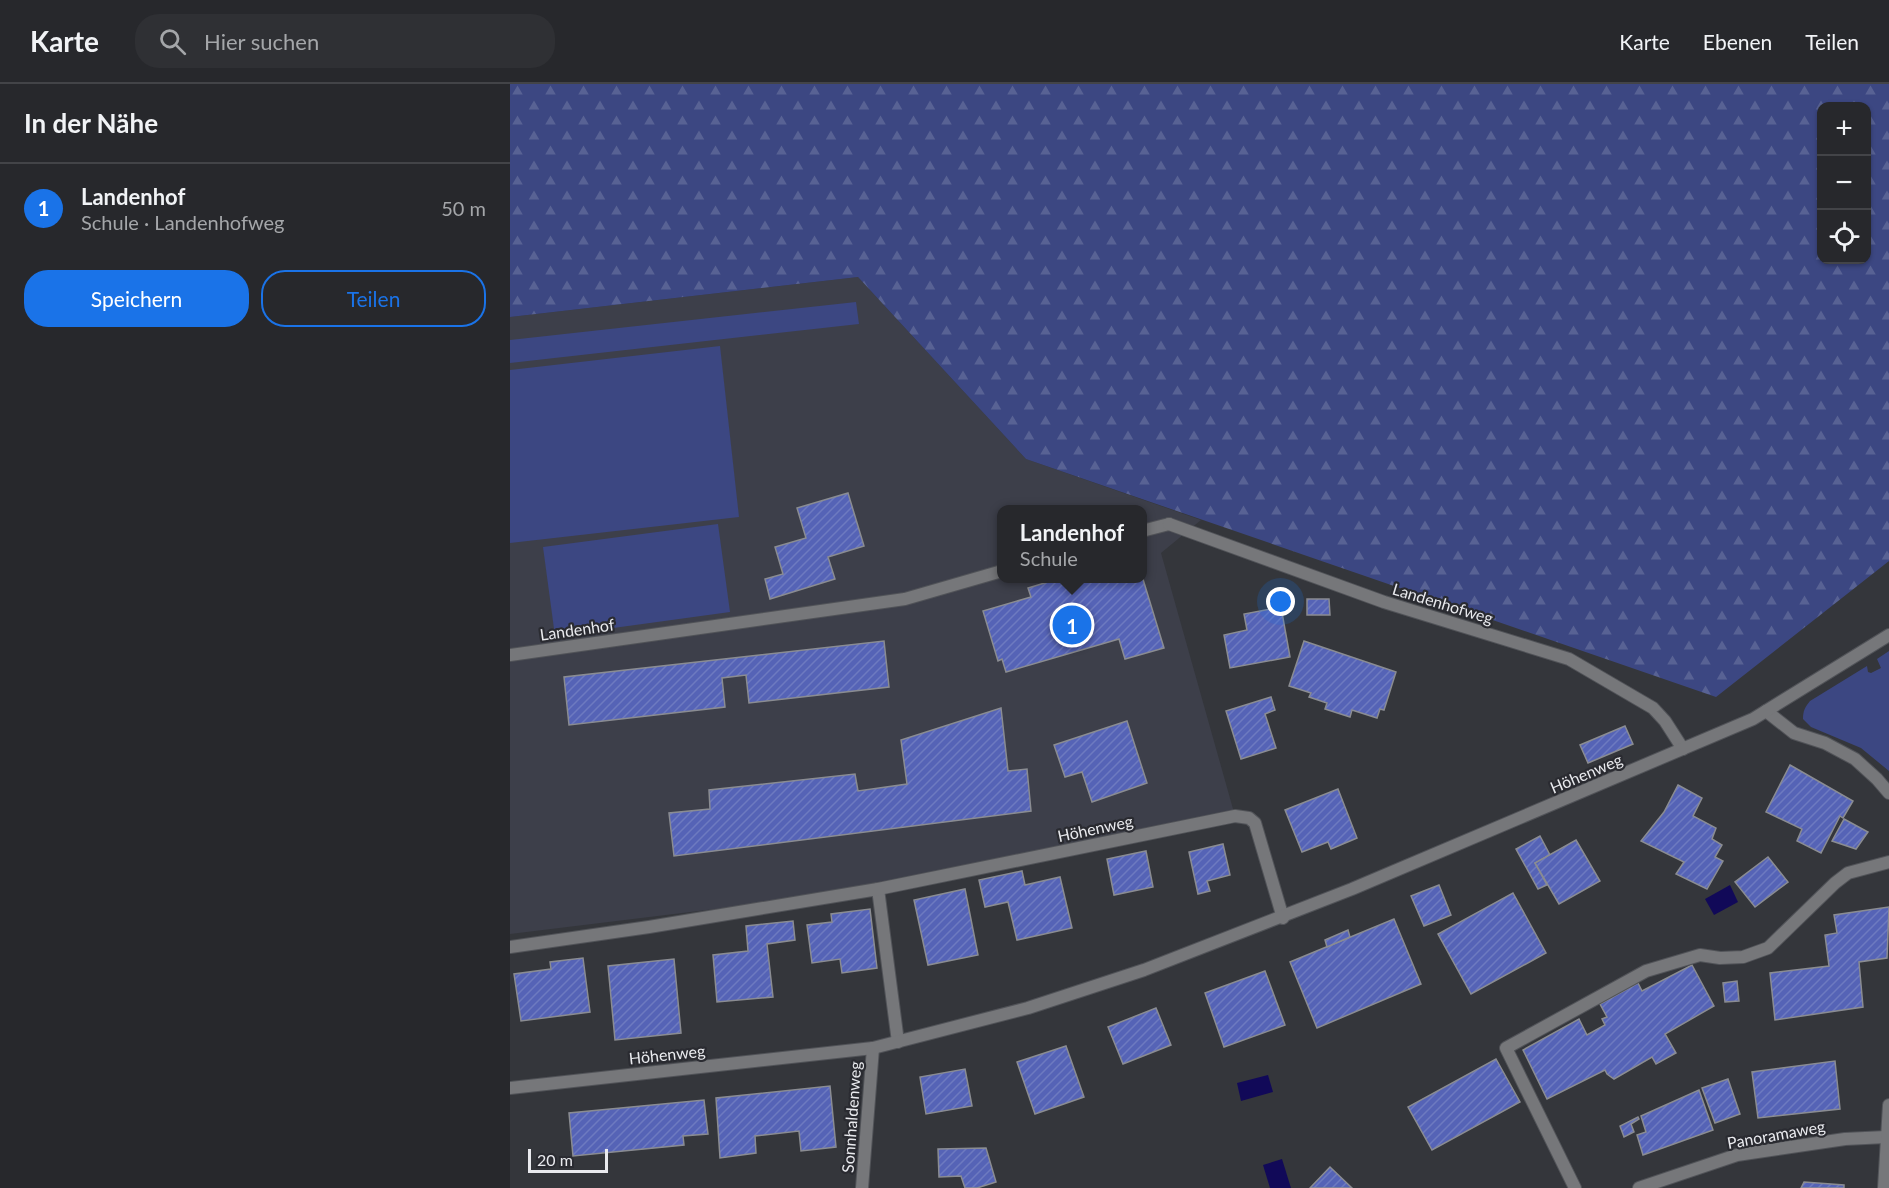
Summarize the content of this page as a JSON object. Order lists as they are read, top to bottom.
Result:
{
  "streets": {
    "street": [
      "Landenhofweg",
      "Landenhof",
      "Höhenweg",
      "Sonnhaldenweg",
      "Panoramaweg"
    ]
  },
  "crossings": [
    ["Landenhofweg", "Höhenweg"],
    ["Höhenweg", "Sonnhaldenweg"]
  ],
  "scale_bar": "20 m",
  "page": {
    "header": "Karte",
    "search": "Hier suchen",
    "nav": ["Karte", "Ebenen", "Teilen"],
    "heading": "In der Nähe",
    "map_buttons": ["+", "−"],
    "list": [
      {
        "mark": "1",
        "name": "Landenhof",
        "note": "Schule · Landenhofweg",
        "value": "50 m"
      }
    ],
    "buttons": ["Speichern", "Teilen"],
    "popup": ["Landenhof", "Schule"],
    "pins": "1",
    "scale": "20 m"
  }
}
